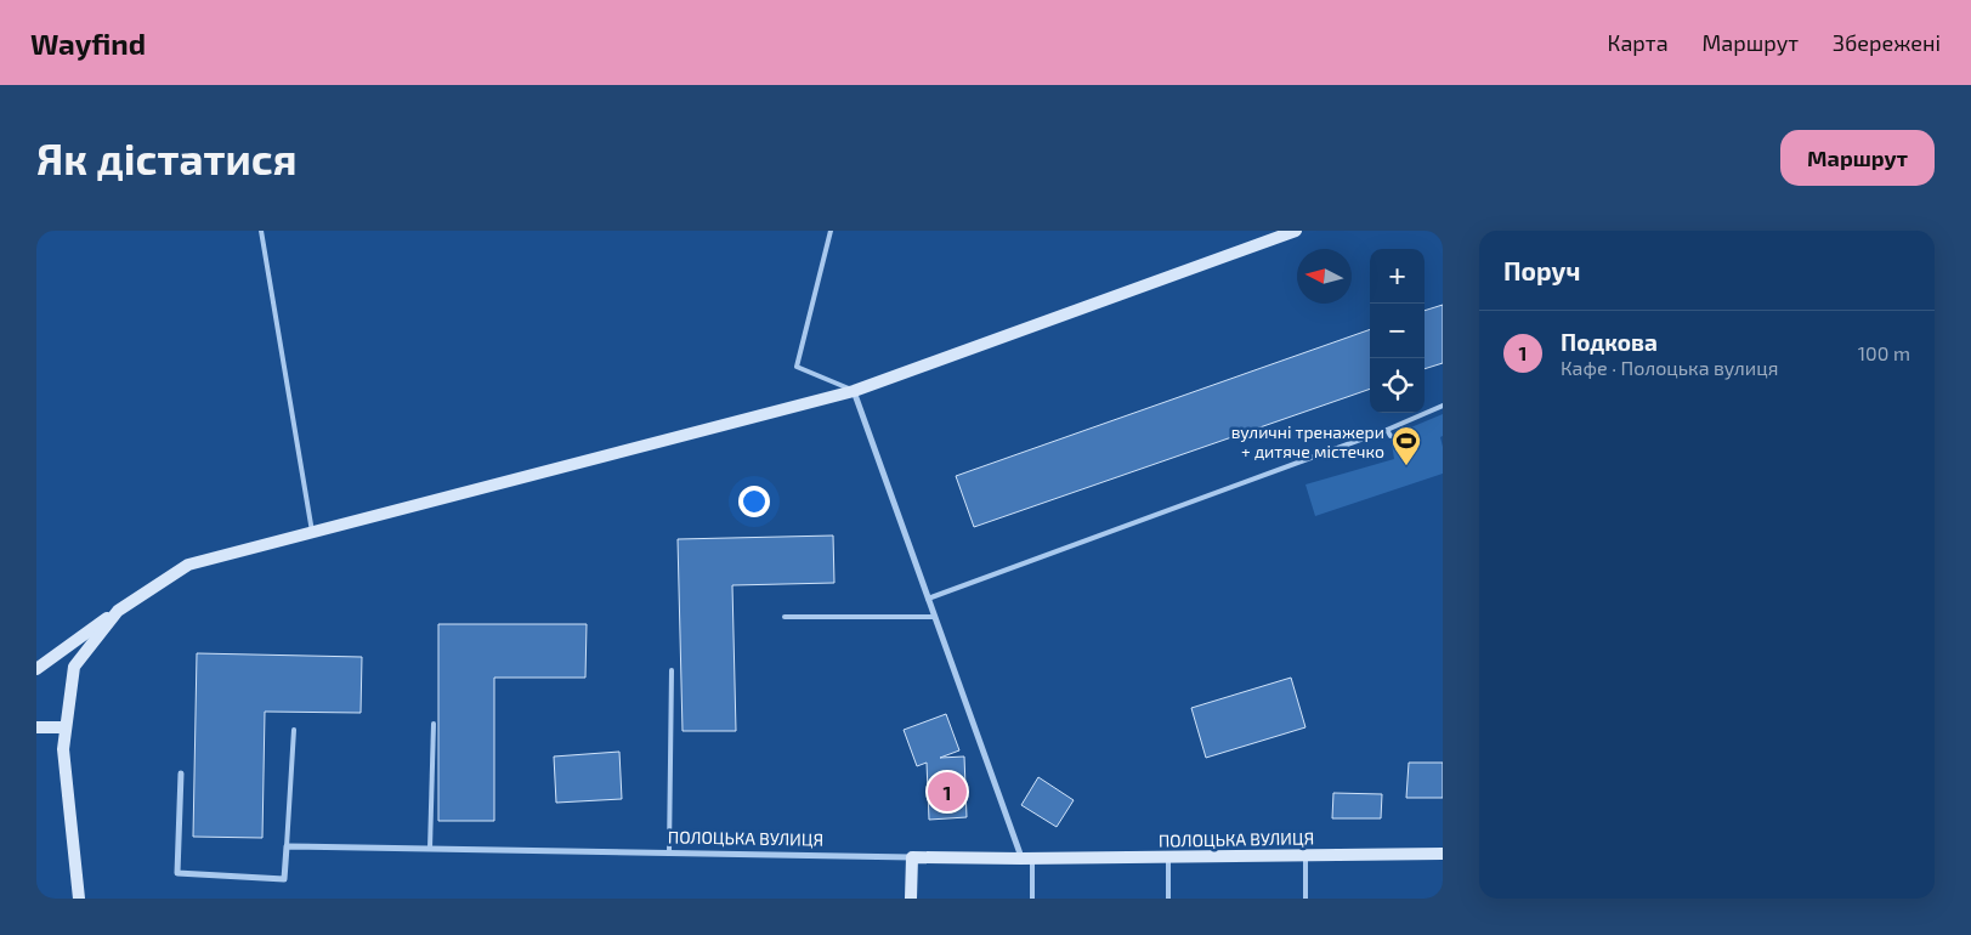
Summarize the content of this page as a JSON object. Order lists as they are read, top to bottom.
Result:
{
  "streets": {
    "street": ["ПОЛОЦЬКА ВУЛИЦЯ"]
  },
  "places": {
    "sports": ["вуличні тренажери + дитяче містечко"]
  },
  "north": "left",
  "page": {
    "header": "Wayfind",
    "nav": ["Карта", "Маршрут", "Збережені"],
    "buttons": "Маршрут",
    "title": "Як дістатися",
    "heading": "Поруч",
    "map_buttons": ["+", "−"],
    "list": [
      {
        "mark": "1",
        "name": "Подкова",
        "note": "Кафе · Полоцька вулиця",
        "value": "100 m"
      }
    ],
    "pins": "1"
  }
}
